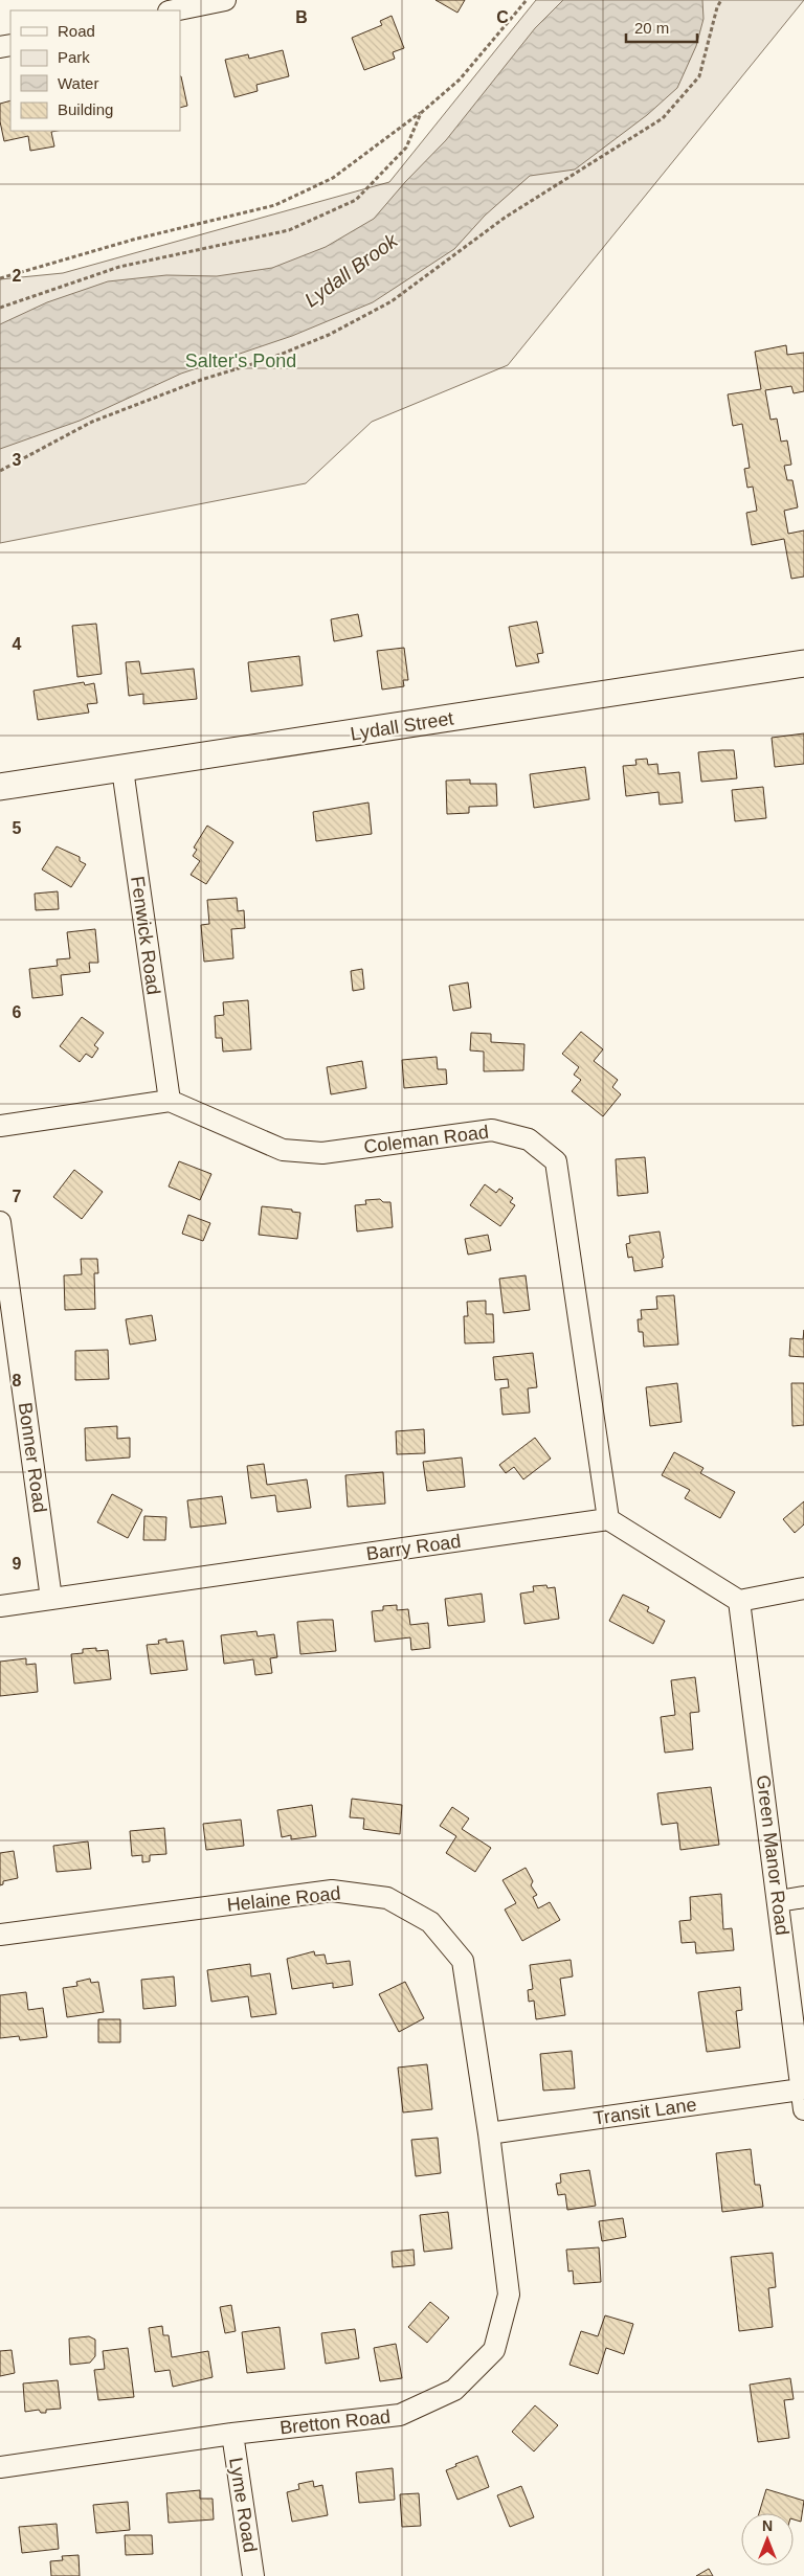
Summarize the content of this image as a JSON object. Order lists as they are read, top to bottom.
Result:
{
  "streets": {
    "street": [
      "Lydall Street",
      "Fenwick Road",
      "Coleman Road",
      "Bonner Road",
      "Barry Road",
      "Green Manor Road",
      "Helaine Road",
      "Transit Lane",
      "Bretton Road",
      "Lyme Road"
    ]
  },
  "crossings": [
    ["Lydall Street", "Fenwick Road"],
    ["Fenwick Road", "Coleman Road"],
    ["Coleman Road", "Barry Road"],
    ["Bonner Road", "Barry Road"],
    ["Green Manor Road", "Transit Lane"],
    ["Helaine Road", "Transit Lane"],
    ["Helaine Road", "Bretton Road"],
    ["Transit Lane", "Bretton Road"],
    ["Bretton Road", "Lyme Road"]
  ],
  "water": ["Lydall Brook"],
  "parks": ["Salter's Pond"],
  "legend": [
    "Road",
    "Park",
    "Water",
    "Building"
  ],
  "scale_bar": "20 m",
  "north": "top",
  "grid": {
    "columns": ["B", "C"],
    "rows": [
      "2",
      "3",
      "4",
      "5",
      "6",
      "7",
      "8",
      "9"
    ]
  }
}
